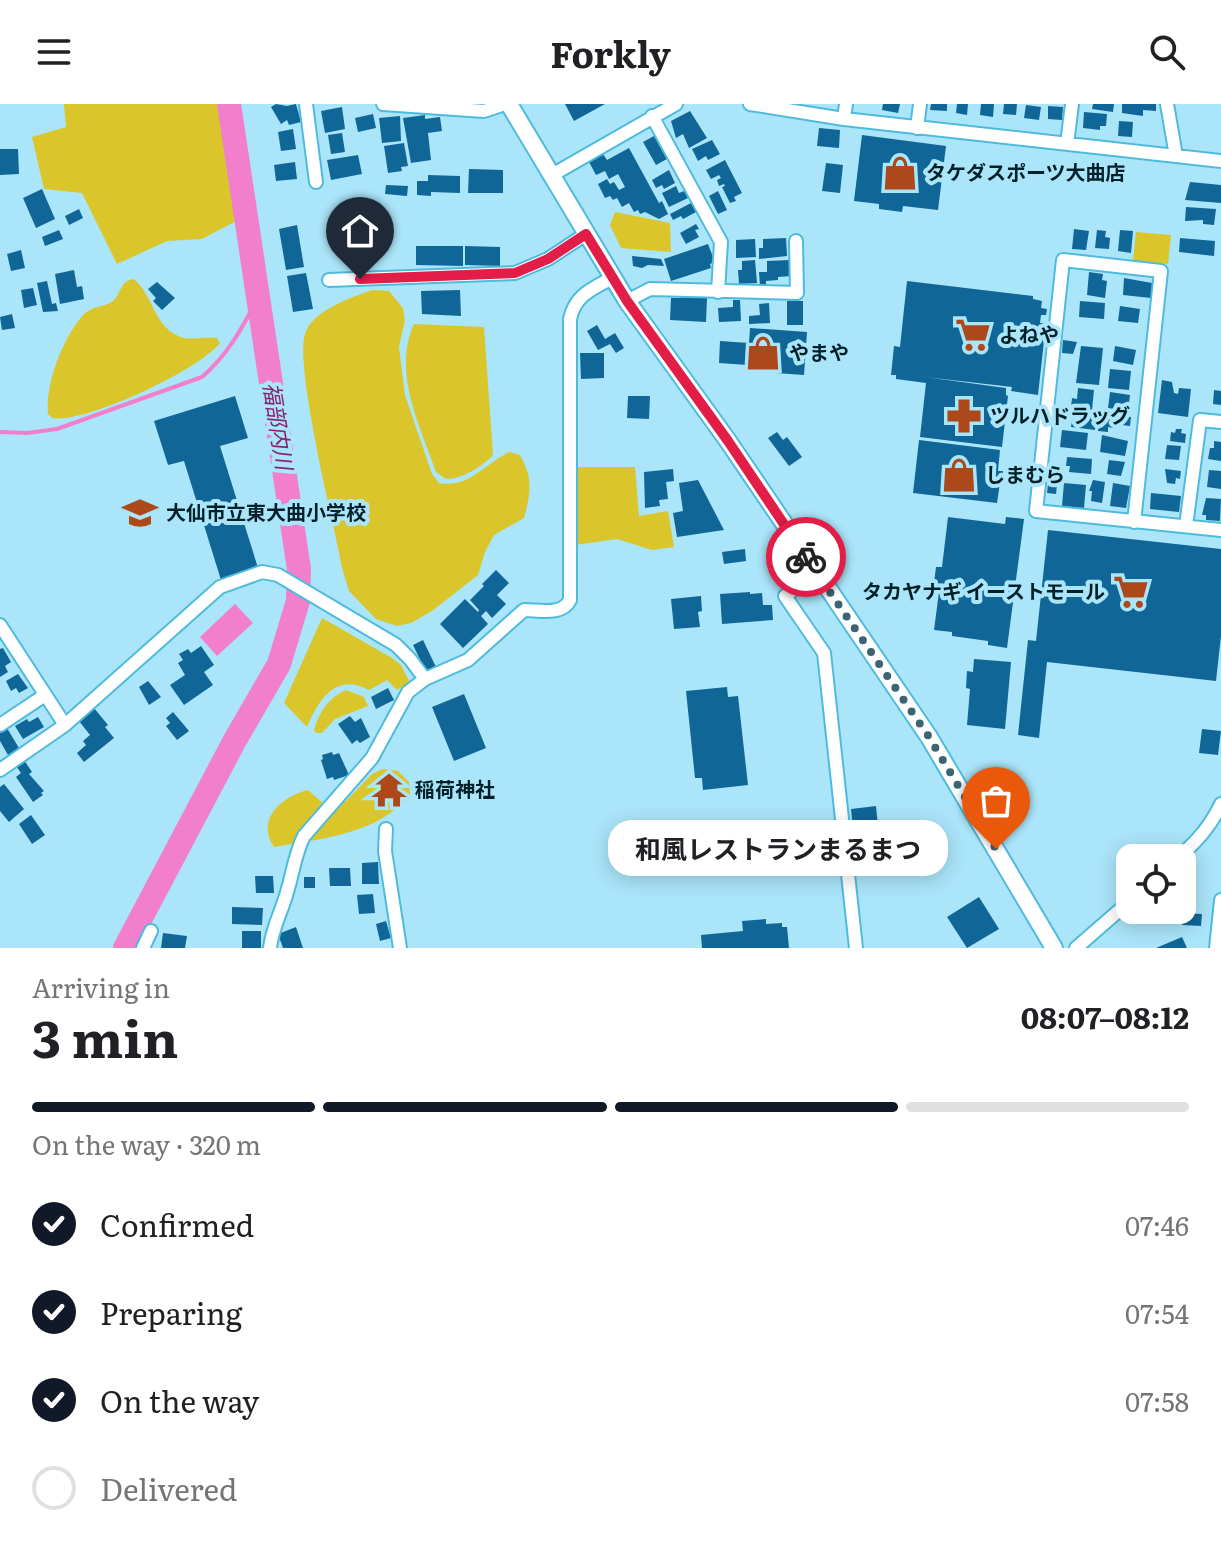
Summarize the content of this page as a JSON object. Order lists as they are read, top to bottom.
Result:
{
  "water": ["福部内川"],
  "places": {
    "shop": ["タケダスポーツ大曲店", "やまや", "しまむら"],
    "supermarket": ["よねや", "タカヤナギ イーストモール"],
    "pharmacy": ["ツルハドラッグ"],
    "school or university": ["大仙市立東大曲小学校"],
    "temple": ["稲荷神社"],
    "other": ["和風レストランまるまつ"]
  },
  "page": {
    "header": "Forkly",
    "bubble": "和風レストランまるまつ",
    "heading": ["3 min", "Arriving in", "08:07–08:12"],
    "bar": "On the way · 320 m",
    "list": [
      ["Confirmed", "07:46"],
      ["Preparing", "07:54"],
      ["On the way", "07:58"],
      "Delivered"
    ]
  }
}
